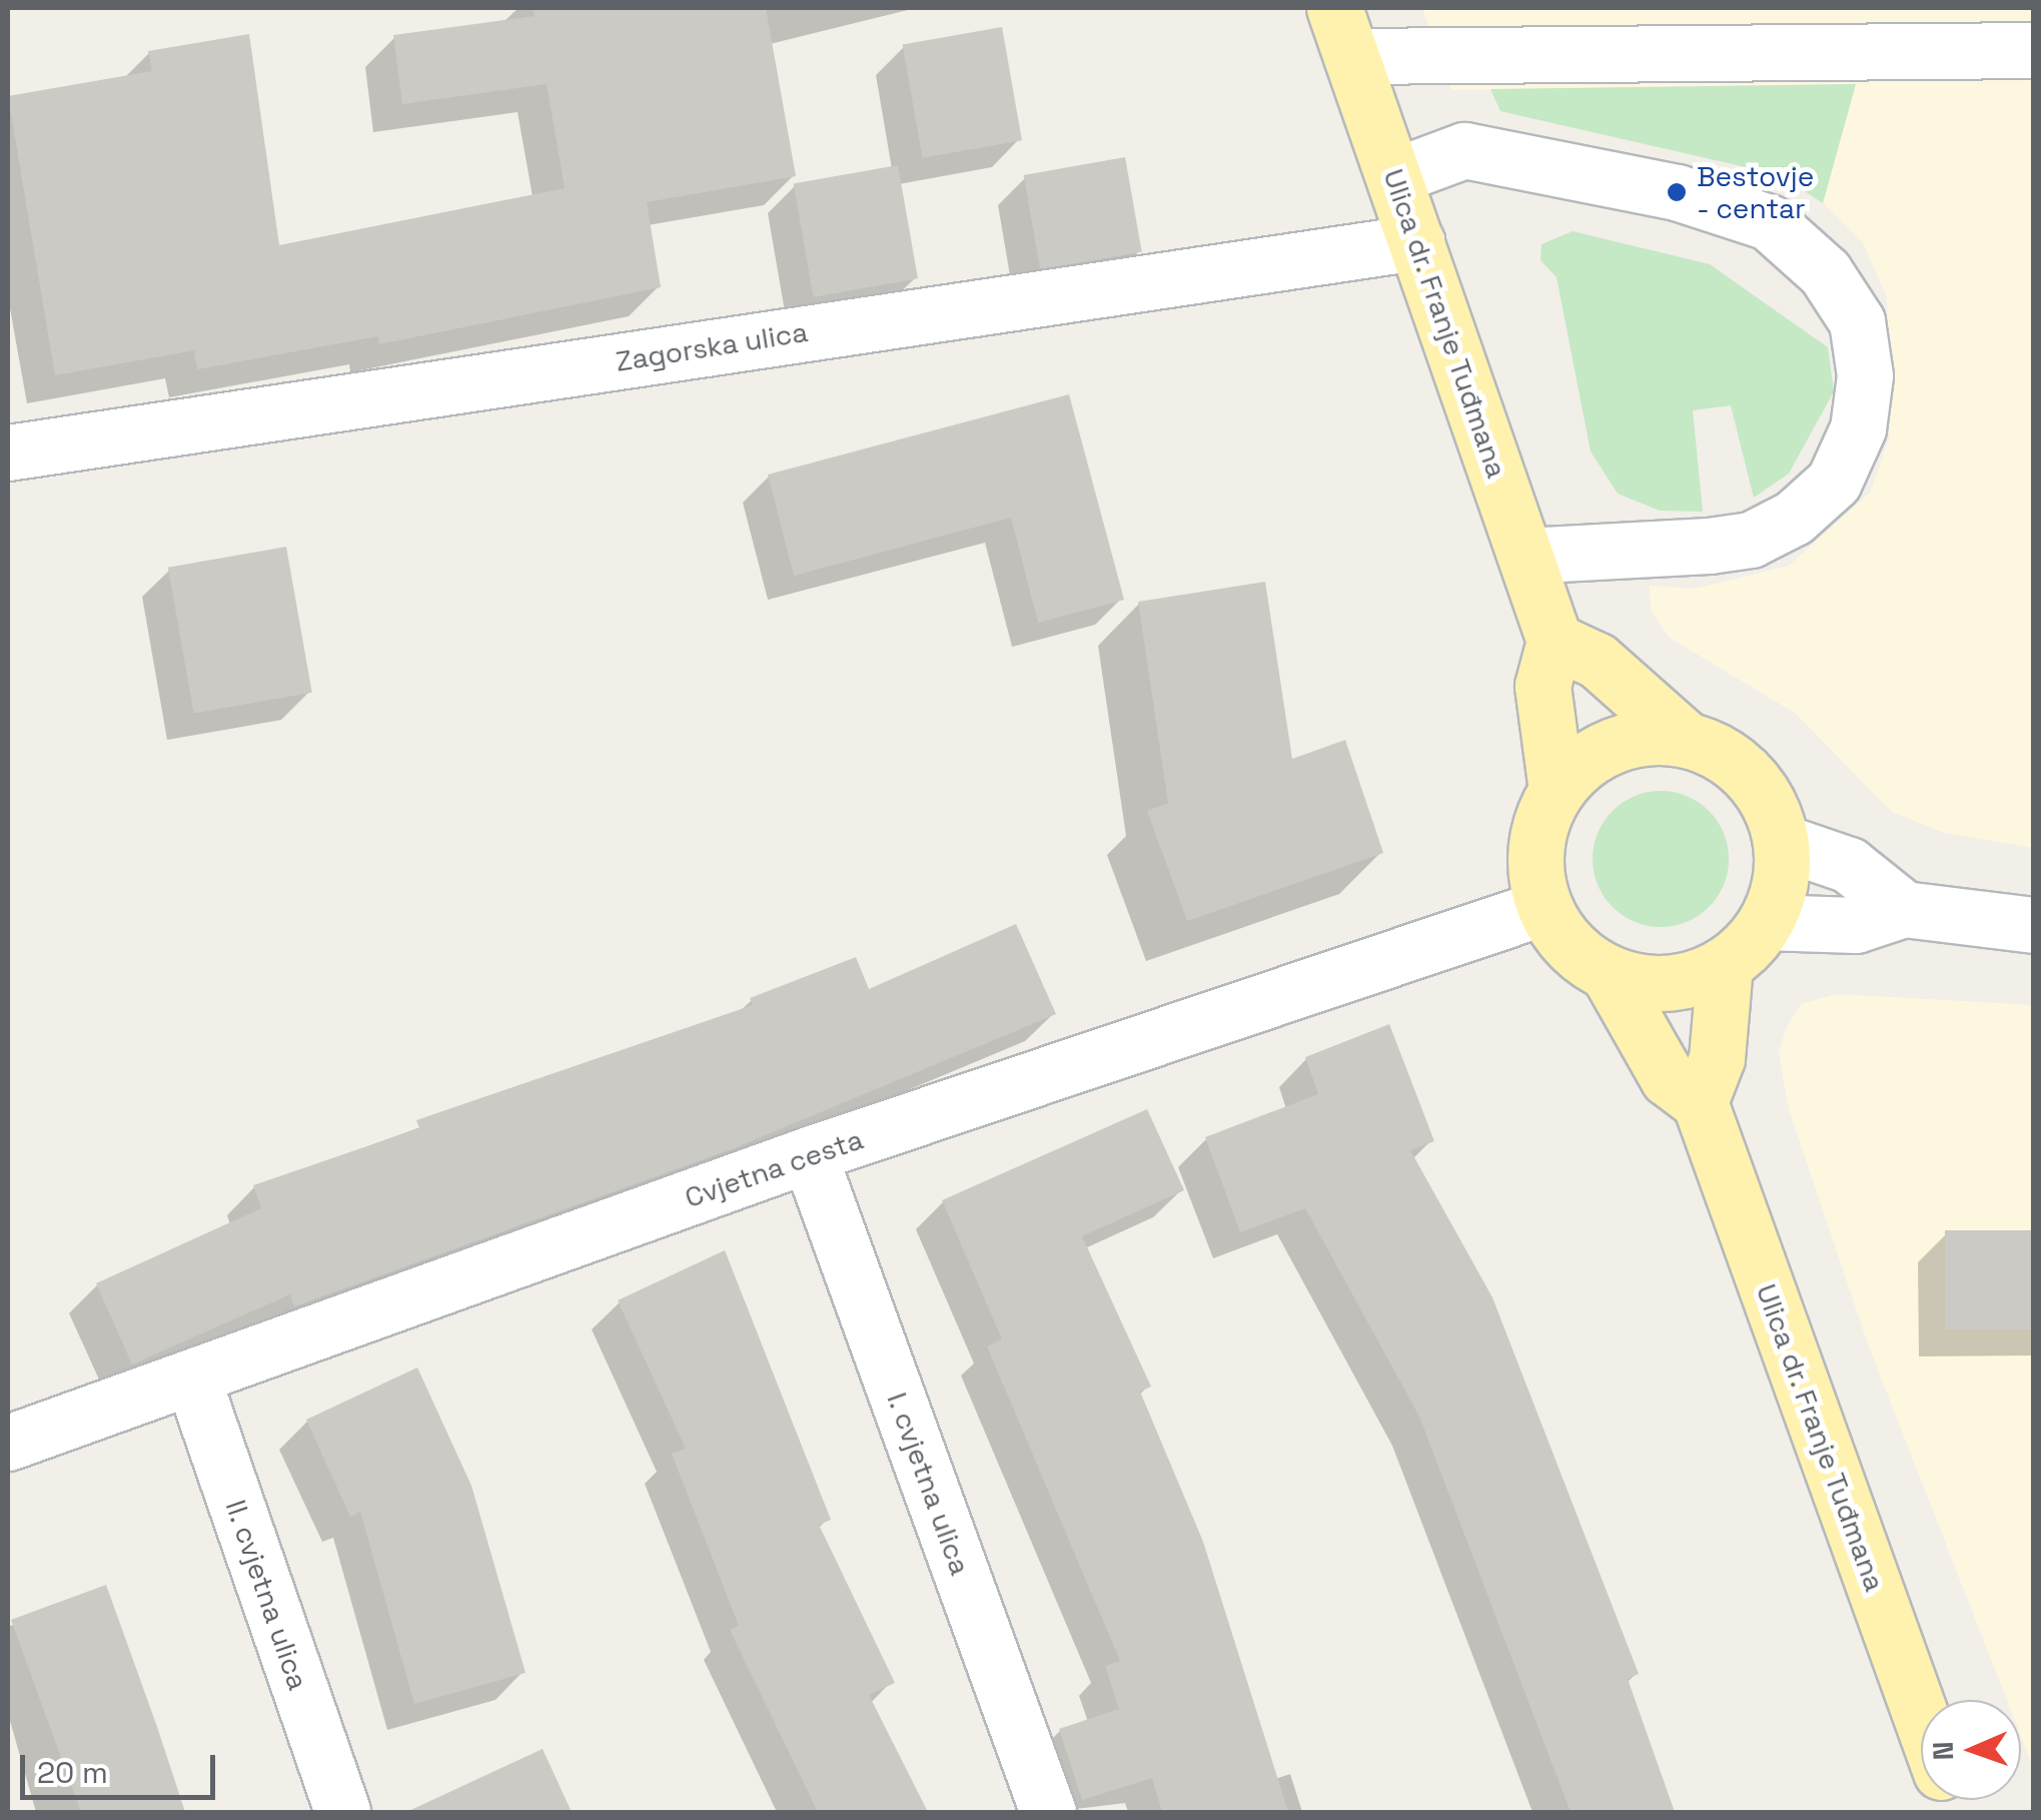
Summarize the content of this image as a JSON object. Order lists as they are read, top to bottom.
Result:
{
  "streets": {
    "main road": ["Ulica dr. Franje Tuđmana"],
    "street": [
      "Zagorska ulica",
      "Cvjetna cesta",
      "I. cvjetna ulica",
      "II. cvjetna ulica"
    ]
  },
  "crossings": [
    ["Ulica dr. Franje Tuđmana", "Zagorska ulica"],
    ["Ulica dr. Franje Tuđmana", "Cvjetna cesta"],
    ["Cvjetna cesta", "I. cvjetna ulica"],
    ["Cvjetna cesta", "II. cvjetna ulica"]
  ],
  "places": ["Bestovje - centar"],
  "scale_bar": "20 m",
  "north": "left"
}
